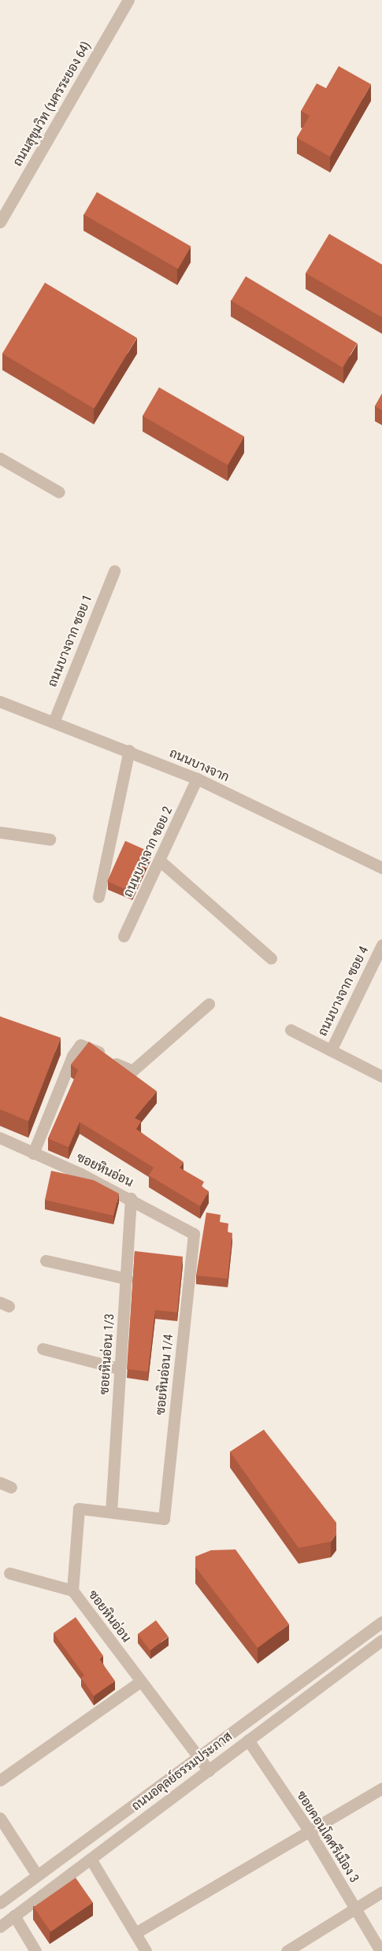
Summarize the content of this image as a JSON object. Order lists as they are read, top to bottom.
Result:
{
  "streets": {
    "street": [
      "ถนนสุขุมวิท (นครระยอง 64)",
      "ถนนบางจาก ซอย 1",
      "ถนนบางจาก",
      "ถนนบางจาก ซอย 2",
      "ถนนบางจาก ซอย 4",
      "ซอยหินอ่อน",
      "ซอยหินอ่อน 1/3",
      "ซอยหินอ่อน 1/4",
      "ถนนอดุลย์ธรรมประภาส",
      "ซอยคอนโดศรีเมือง 3"
    ]
  },
  "crossings": [
    ["ถนนบางจาก ซอย 1", "ถนนบางจาก"],
    ["ถนนบางจาก", "ถนนบางจาก ซอย 2"],
    ["ซอยหินอ่อน", "ซอยหินอ่อน 1/3"],
    ["ซอยหินอ่อน", "ซอยหินอ่อน 1/4"],
    ["ซอยหินอ่อน", "ถนนอดุลย์ธรรมประภาส"],
    ["ถนนอดุลย์ธรรมประภาส", "ซอยคอนโดศรีเมือง 3"]
  ]
}
